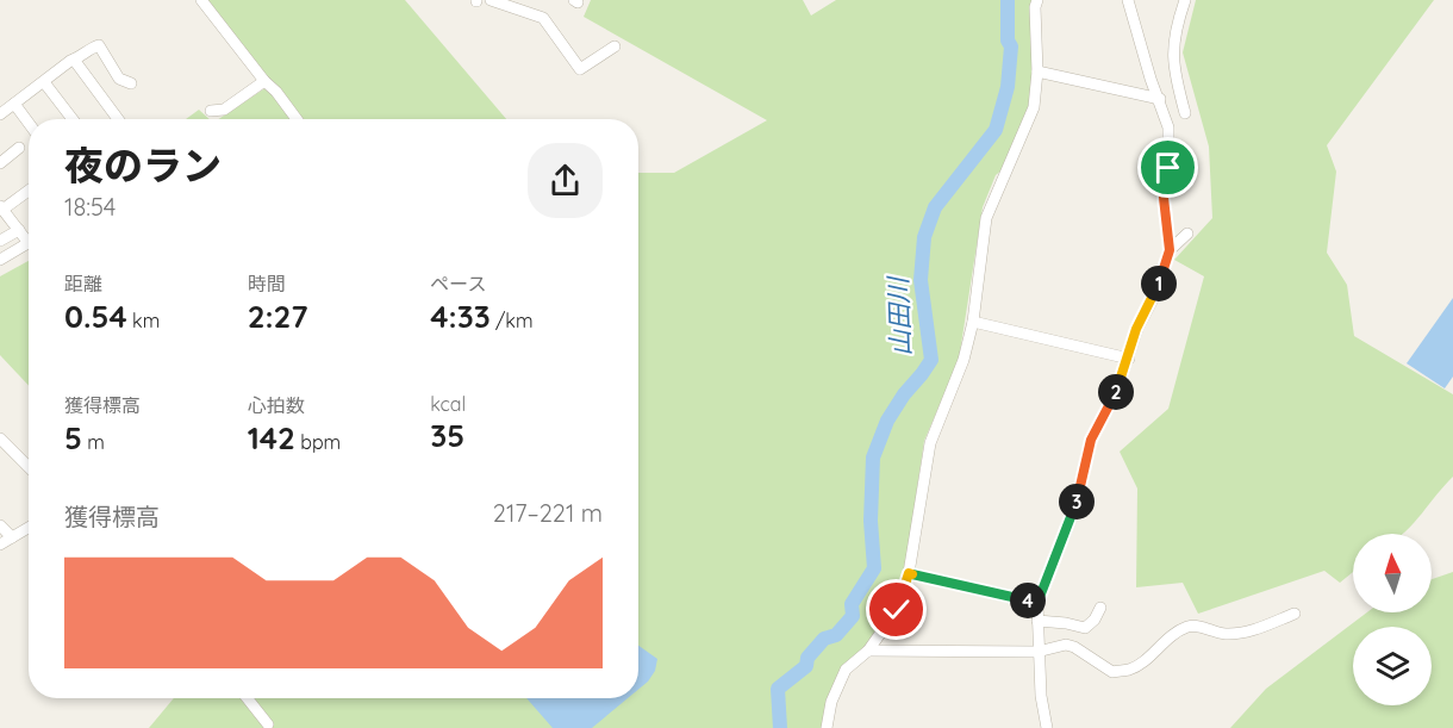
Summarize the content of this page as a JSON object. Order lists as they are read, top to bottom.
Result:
{
  "water": ["山田川"],
  "north": "top",
  "page": {
    "heading": ["夜のラン", "18:54"],
    "stats": [
      ["距離", "0.54 km"],
      ["時間", "2:27"],
      ["ペース", "4:33 /km"],
      ["獲得標高", "5 m"],
      ["心拍数", "142 bpm"],
      ["kcal", "35"]
    ],
    "pins": [
      "1",
      "2",
      "3",
      "4"
    ],
    "chart": ["獲得標高", "217–221 m"]
  }
}
